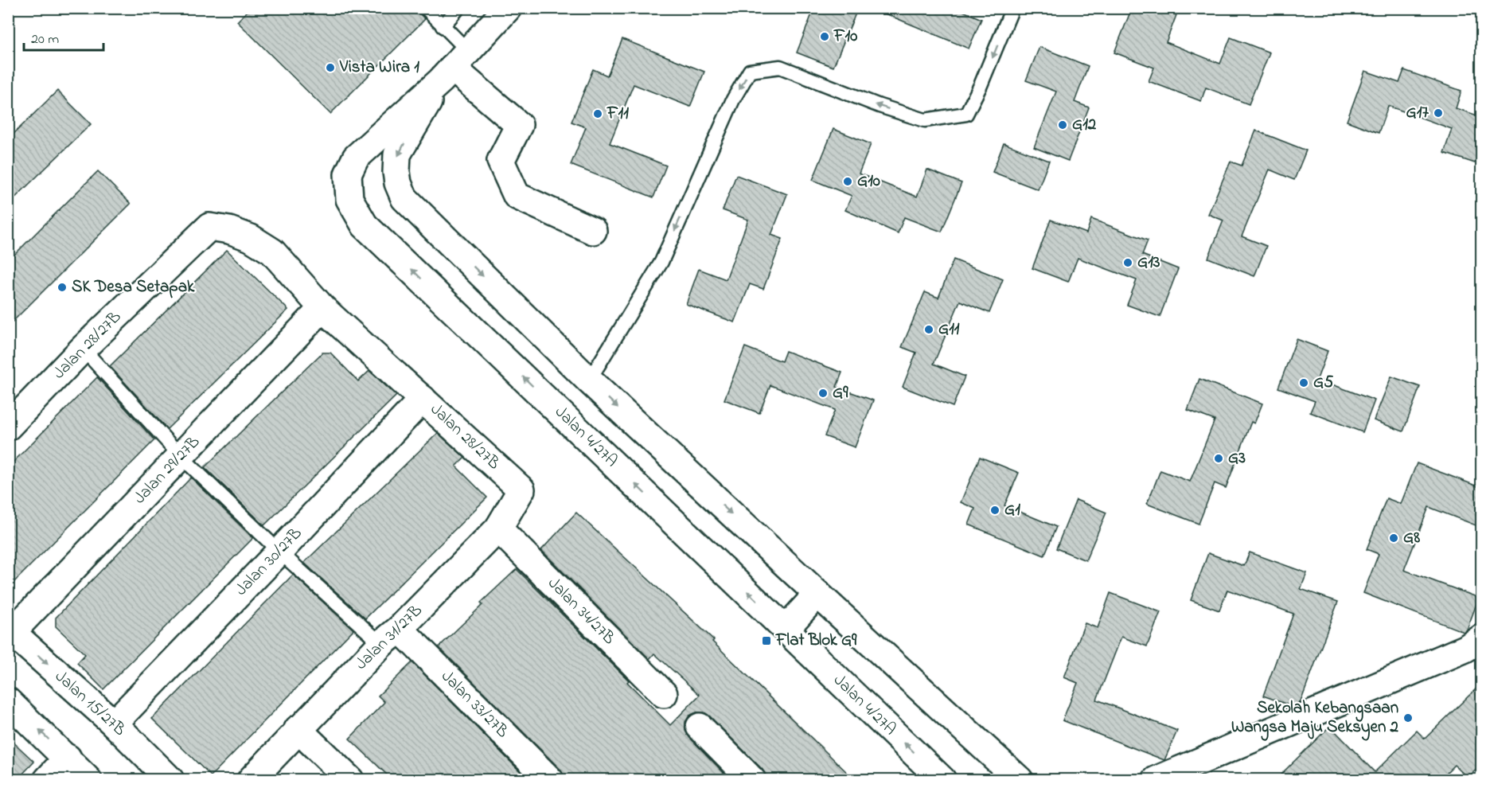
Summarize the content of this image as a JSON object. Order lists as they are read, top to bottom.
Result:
{
  "streets": {
    "street": [
      "Jalan 28/27B",
      "Jalan 4/27A",
      "Jalan 29/27B",
      "Jalan 30/27B",
      "Jalan 34/27B",
      "Jalan 31/27B",
      "Jalan 15/27B",
      "Jalan 33/27B"
    ]
  },
  "crossings": [
    ["Jalan 28/27B", "Jalan 29/27B"],
    ["Jalan 28/27B", "Jalan 30/27B"],
    ["Jalan 28/27B", "Jalan 31/27B"],
    ["Jalan 29/27B", "Jalan 15/27B"],
    ["Jalan 30/27B", "Jalan 15/27B"],
    ["Jalan 34/27B", "Jalan 31/27B"],
    ["Jalan 31/27B", "Jalan 33/27B"]
  ],
  "places": {
    "other": [
      "F10",
      "Vista Wira 1",
      "G17",
      "F11",
      "G12",
      "G10",
      "G13",
      "SK Desa Setapak",
      "G11",
      "G5",
      "G9",
      "G3",
      "G1",
      "G8",
      "Sekolah Kebangsaan Wangsa Maju Seksyen 2"
    ],
    "transit": ["Flat Blok G9"]
  },
  "scale_bar": "20 m"
}
